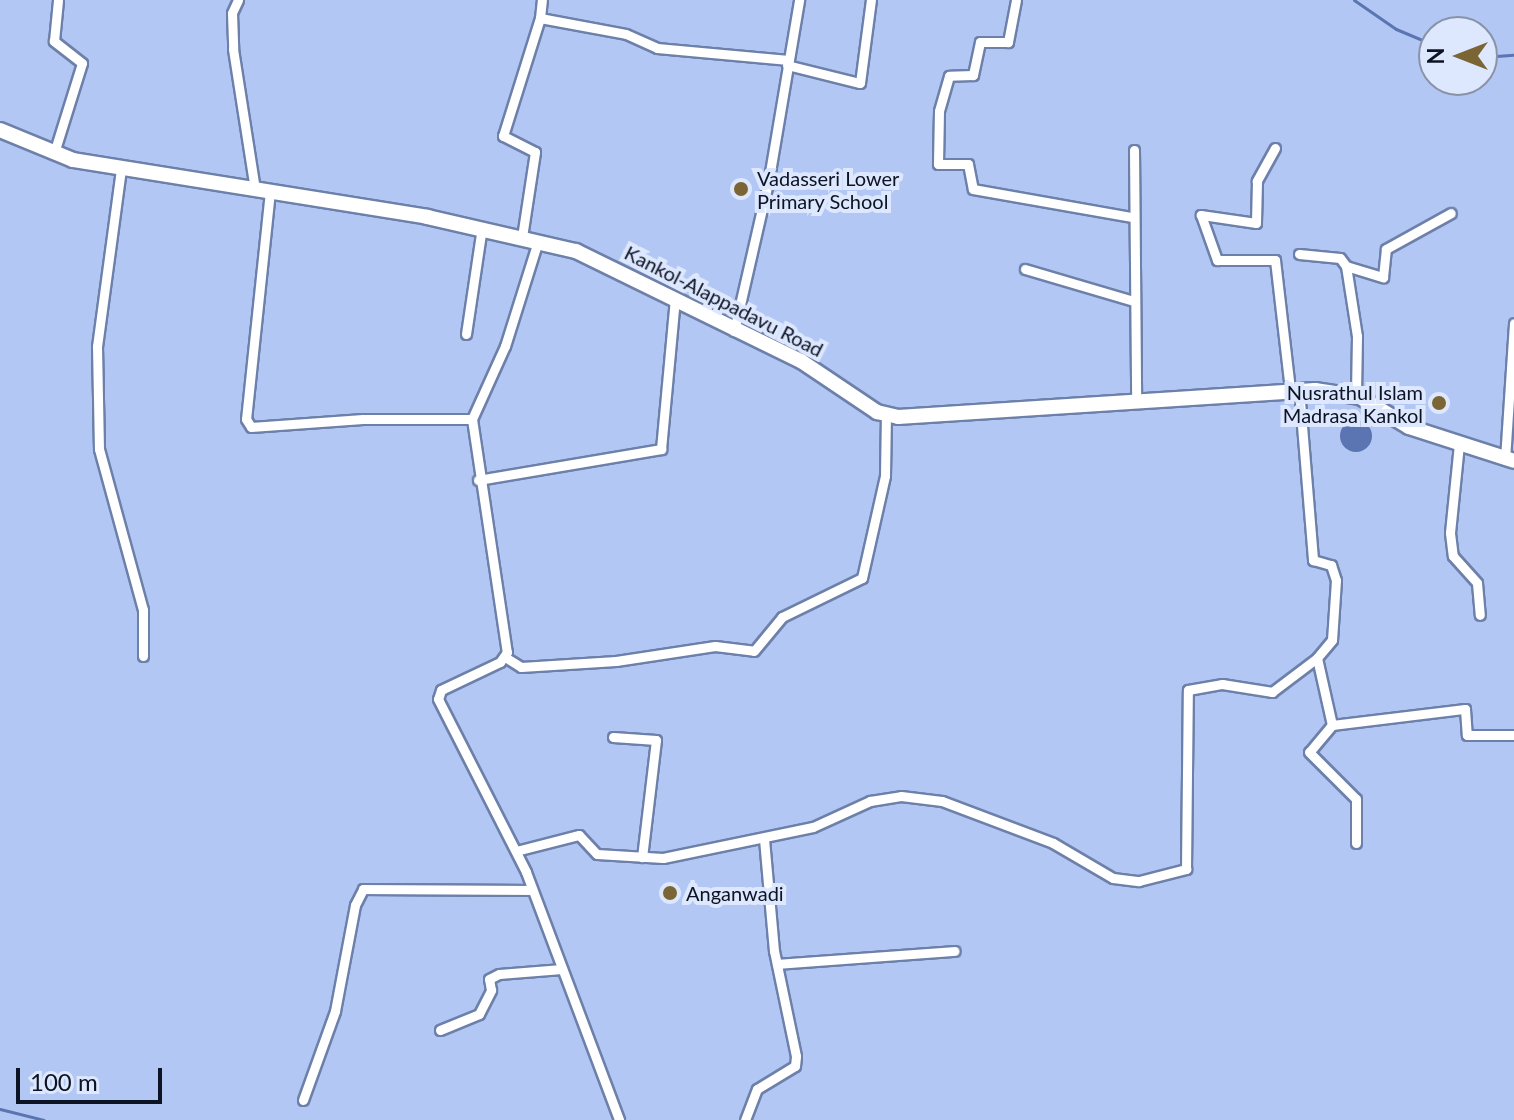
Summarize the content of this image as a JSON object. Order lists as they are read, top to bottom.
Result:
{
  "streets": {
    "main road": ["Kankol-Alappadavu Road"]
  },
  "places": ["Vadasseri Lower Primary School", "Nusrathul Islam Madrasa Kankol", "Anganwadi"],
  "scale_bar": "100 m",
  "north": "left"
}
